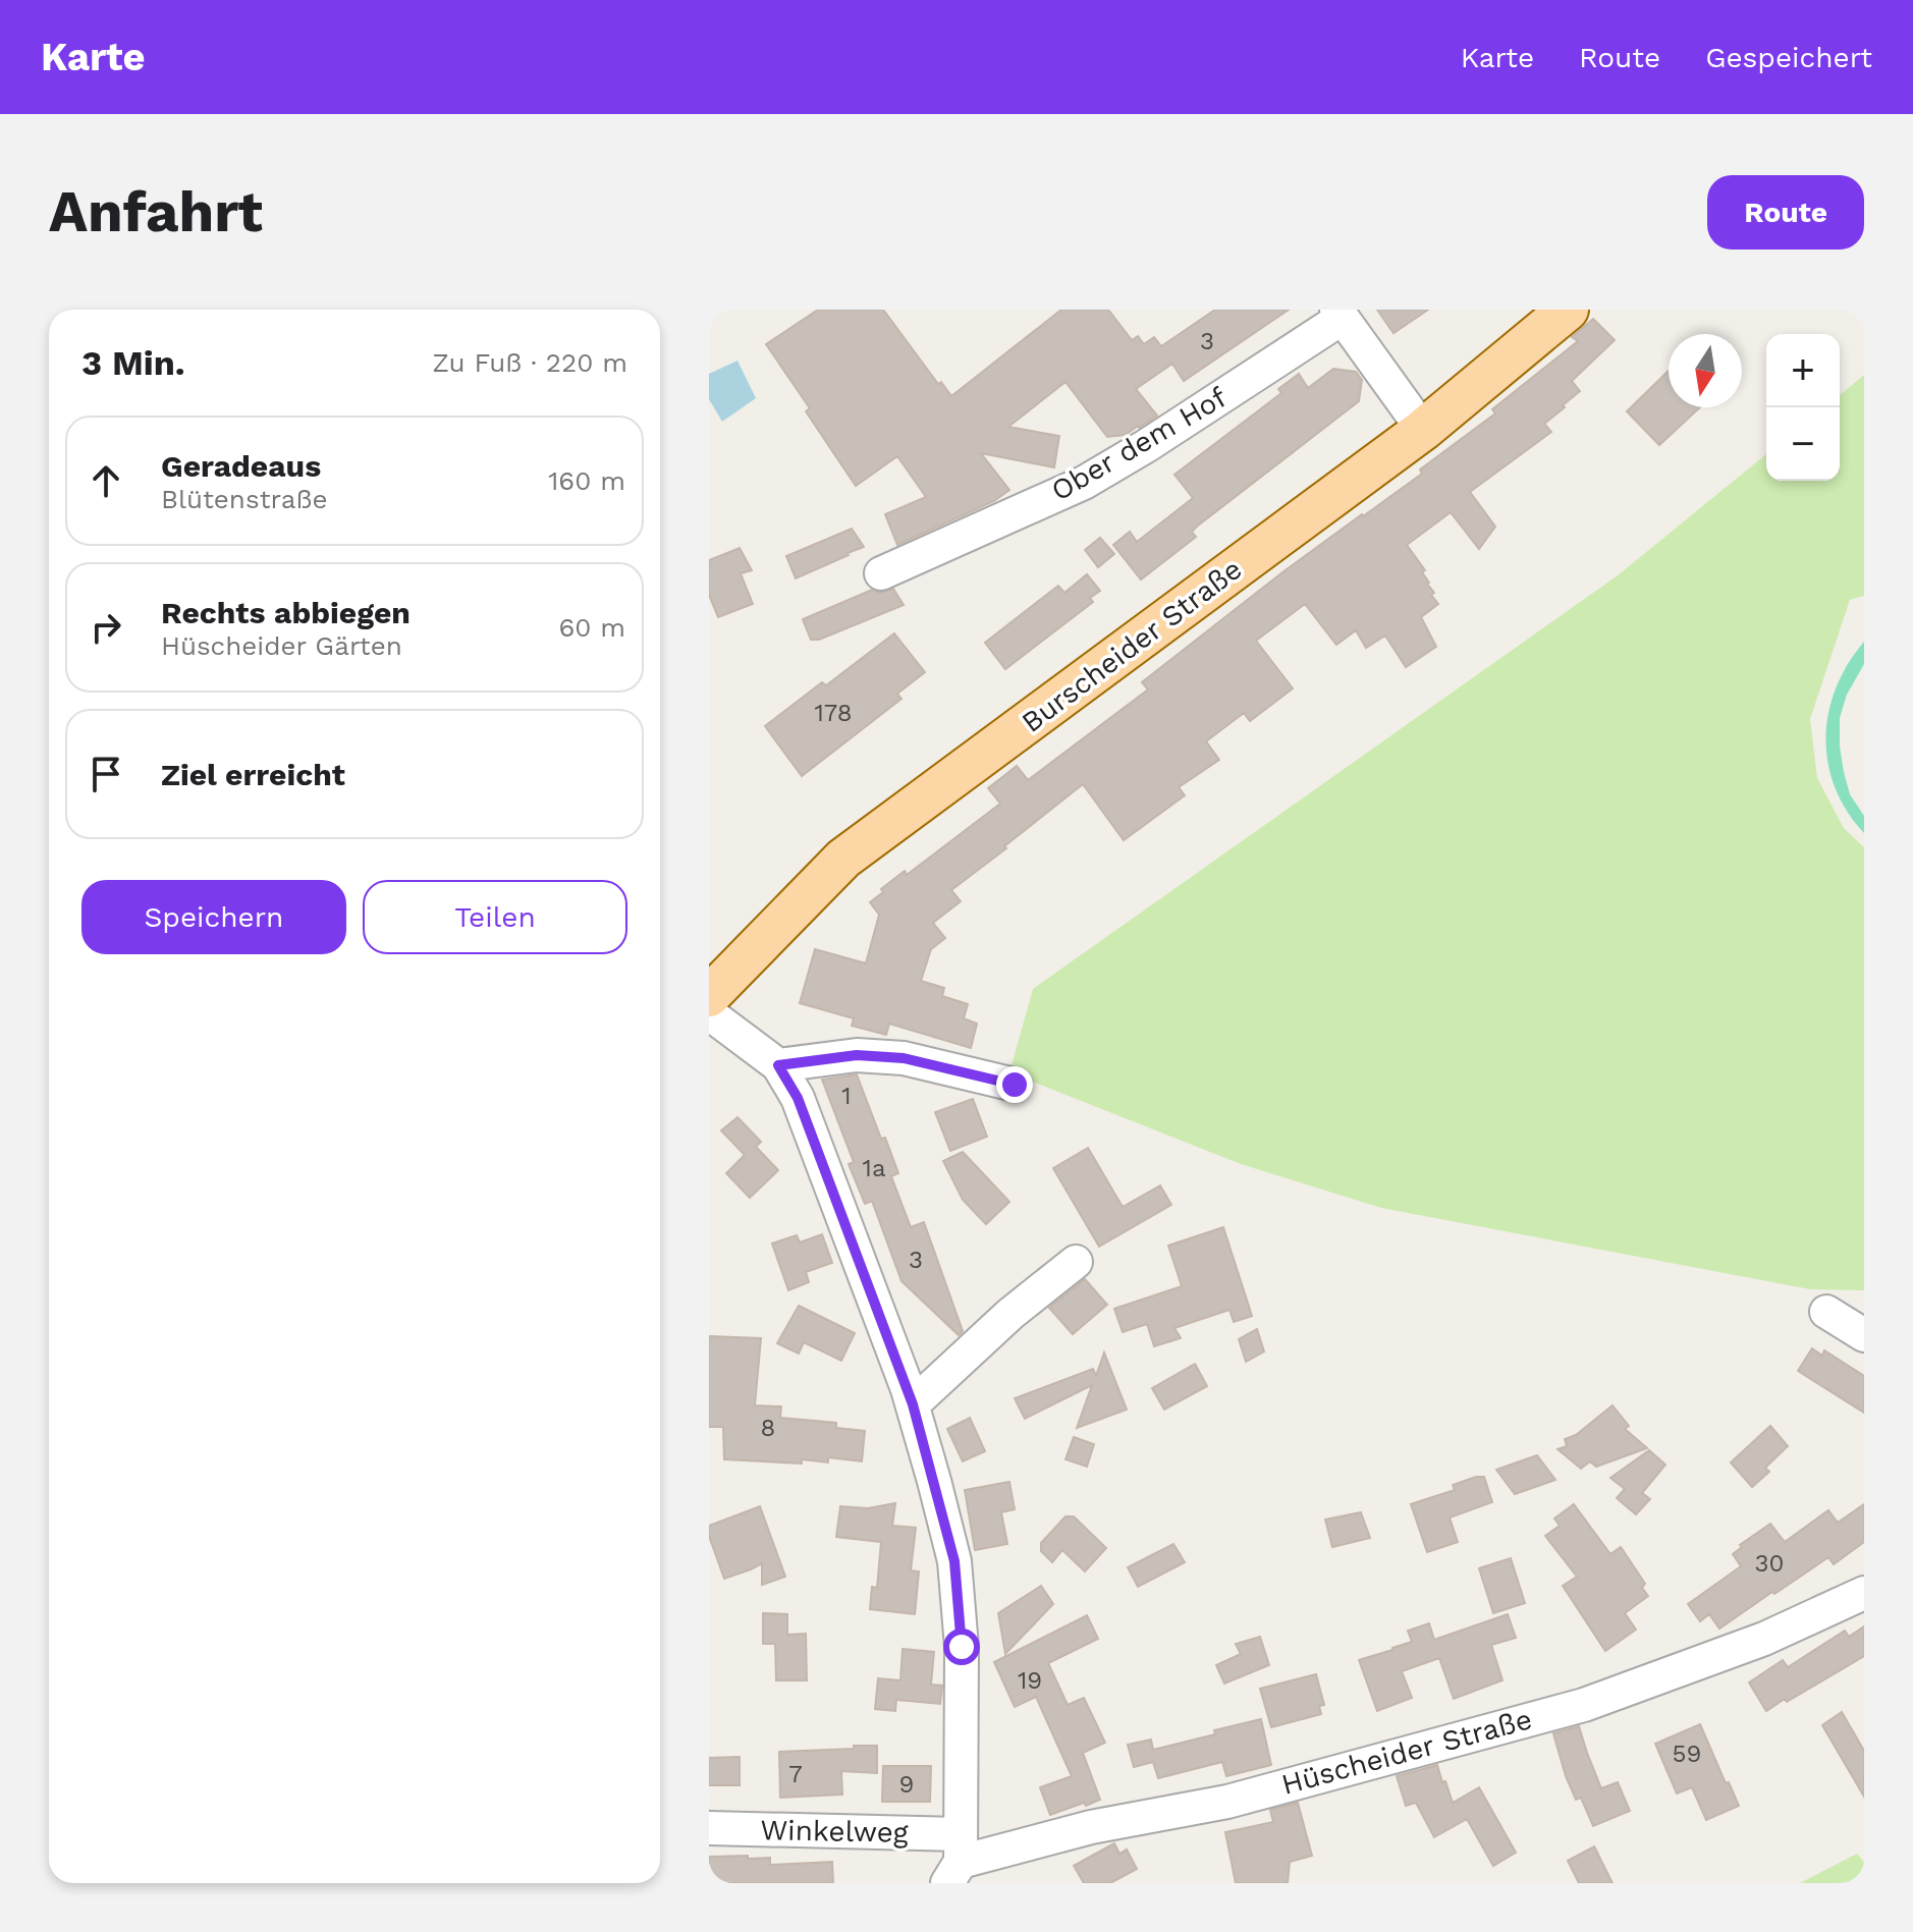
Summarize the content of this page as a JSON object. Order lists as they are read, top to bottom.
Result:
{
  "streets": {
    "main road": ["Burscheider Straße"],
    "street": ["Ober dem Hof", "Hüscheider Straße", "Winkelweg"]
  },
  "crossings": [
    ["Ober dem Hof", "Burscheider Straße"],
    ["Hüscheider Straße", "Winkelweg"]
  ],
  "house_numbers": [
    "3",
    "178",
    "1",
    "1a",
    "3",
    "8",
    "30",
    "19",
    "59",
    "7",
    "9"
  ],
  "north": "bottom",
  "page": {
    "header": "Karte",
    "nav": ["Karte", "Route", "Gespeichert"],
    "buttons": [
      "Route",
      ["Speichern", "Teilen"]
    ],
    "title": "Anfahrt",
    "heading": ["3 Min.", "Zu Fuß · 220 m"],
    "map_buttons": ["+", "−"],
    "list": [
      ["Geradeaus", "Blütenstraße", "160 m"],
      ["Rechts abbiegen", "Hüscheider Gärten", "60 m"],
      "Ziel erreicht"
    ]
  }
}
